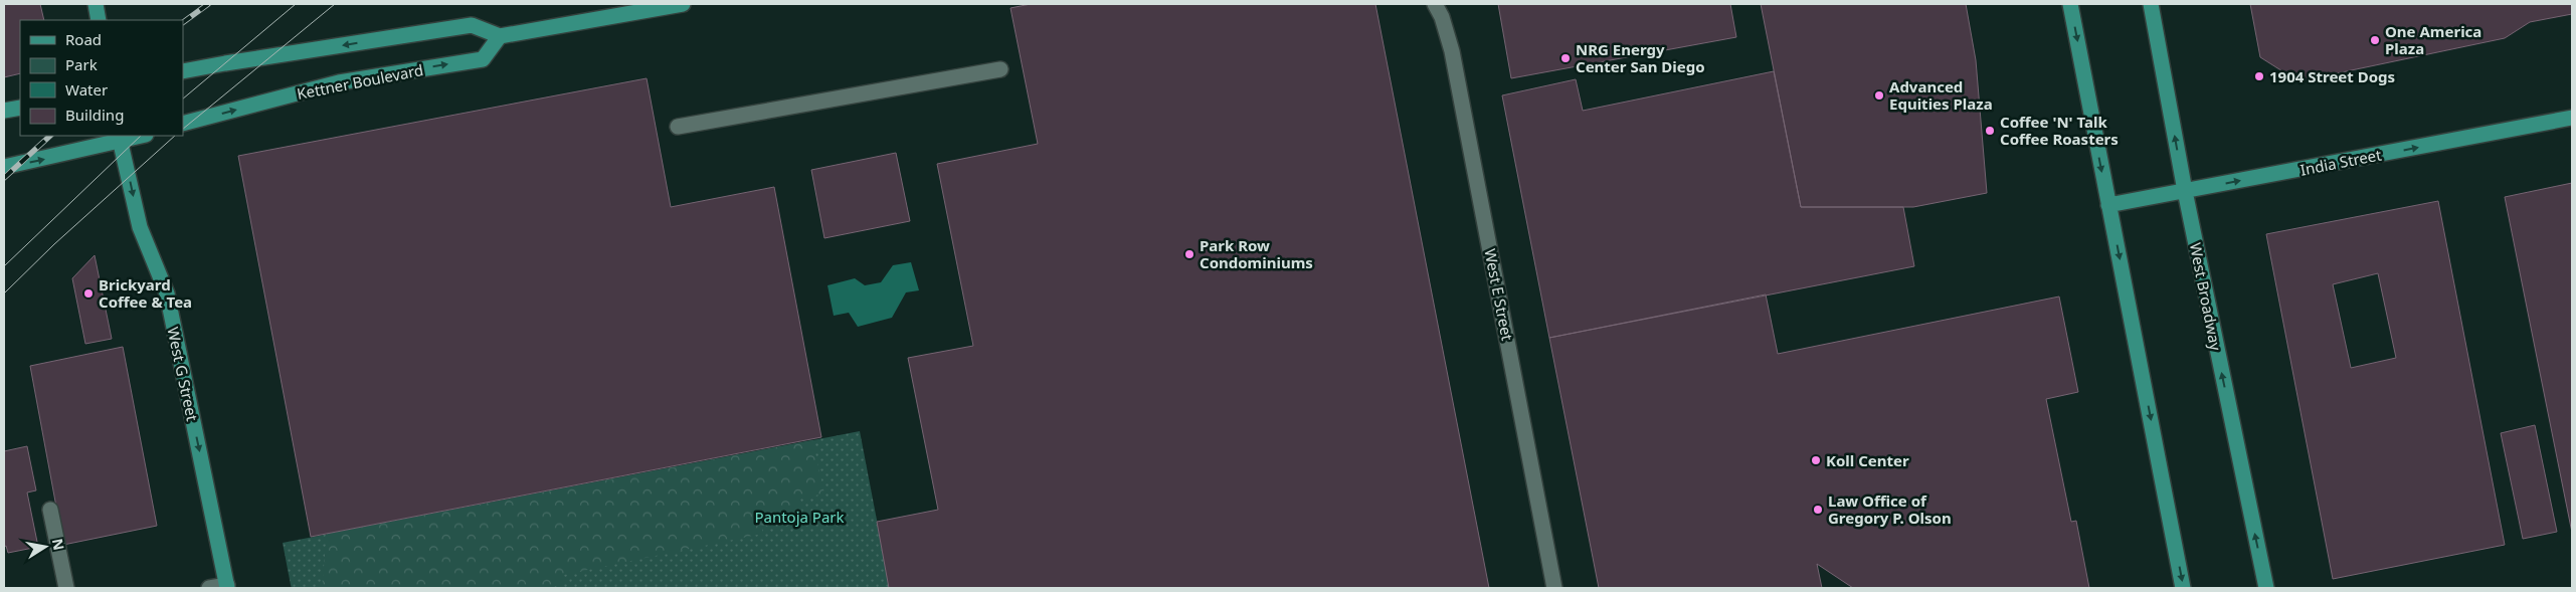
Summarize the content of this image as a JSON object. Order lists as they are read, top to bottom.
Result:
{
  "streets": {
    "main road": [
      "Kettner Boulevard",
      "India Street",
      "West Broadway",
      "West G Street"
    ],
    "street": ["West E Street"]
  },
  "crossings": [
    ["India Street", "West Broadway"]
  ],
  "one_way": ["India Street", "West G Street"],
  "parks": ["Pantoja Park"],
  "places": [
    "One America Plaza",
    "NRG Energy Center San Diego",
    "1904 Street Dogs",
    "Advanced Equities Plaza",
    "Coffee 'N' Talk Coffee Roasters",
    "Park Row Condominiums",
    "Brickyard Coffee & Tea",
    "Koll Center",
    "Law Office of Gregory P. Olson"
  ],
  "legend": [
    "Road",
    "Park",
    "Water",
    "Building"
  ],
  "north": "right"
}
